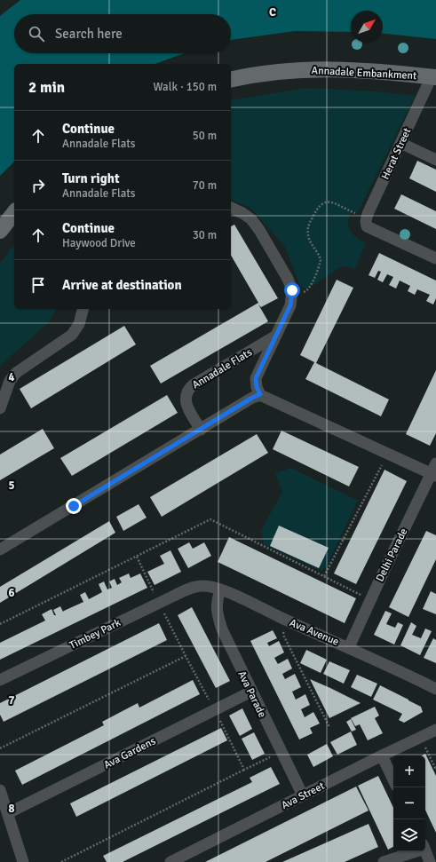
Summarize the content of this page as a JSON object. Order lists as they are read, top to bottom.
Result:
{
  "streets": {
    "street": [
      "Annadale Embankment",
      "Herat Street",
      "Annadale Flats",
      "Delhi Parade",
      "Ava Avenue",
      "Timbey Park",
      "Ava Parade",
      "Ava Gardens",
      "Ava Street"
    ]
  },
  "crossings": [
    ["Annadale Embankment", "Herat Street"],
    ["Delhi Parade", "Ava Avenue"],
    ["Ava Avenue", "Timbey Park"],
    ["Ava Avenue", "Ava Parade"],
    ["Ava Parade", "Ava Gardens"],
    ["Ava Parade", "Ava Street"]
  ],
  "north": "top right",
  "page": {
    "search": "Search here",
    "heading": ["2 min", "Walk · 150 m"],
    "list": [
      ["Continue", "Annadale Flats", "50 m"],
      ["Turn right", "Annadale Flats", "70 m"],
      ["Continue", "Haywood Drive", "30 m"],
      "Arrive at destination"
    ],
    "map_buttons": ["+", "−"]
  },
  "grid": {
    "columns": ["C"],
    "rows": [
      "4",
      "5",
      "6",
      "7",
      "8"
    ]
  }
}
